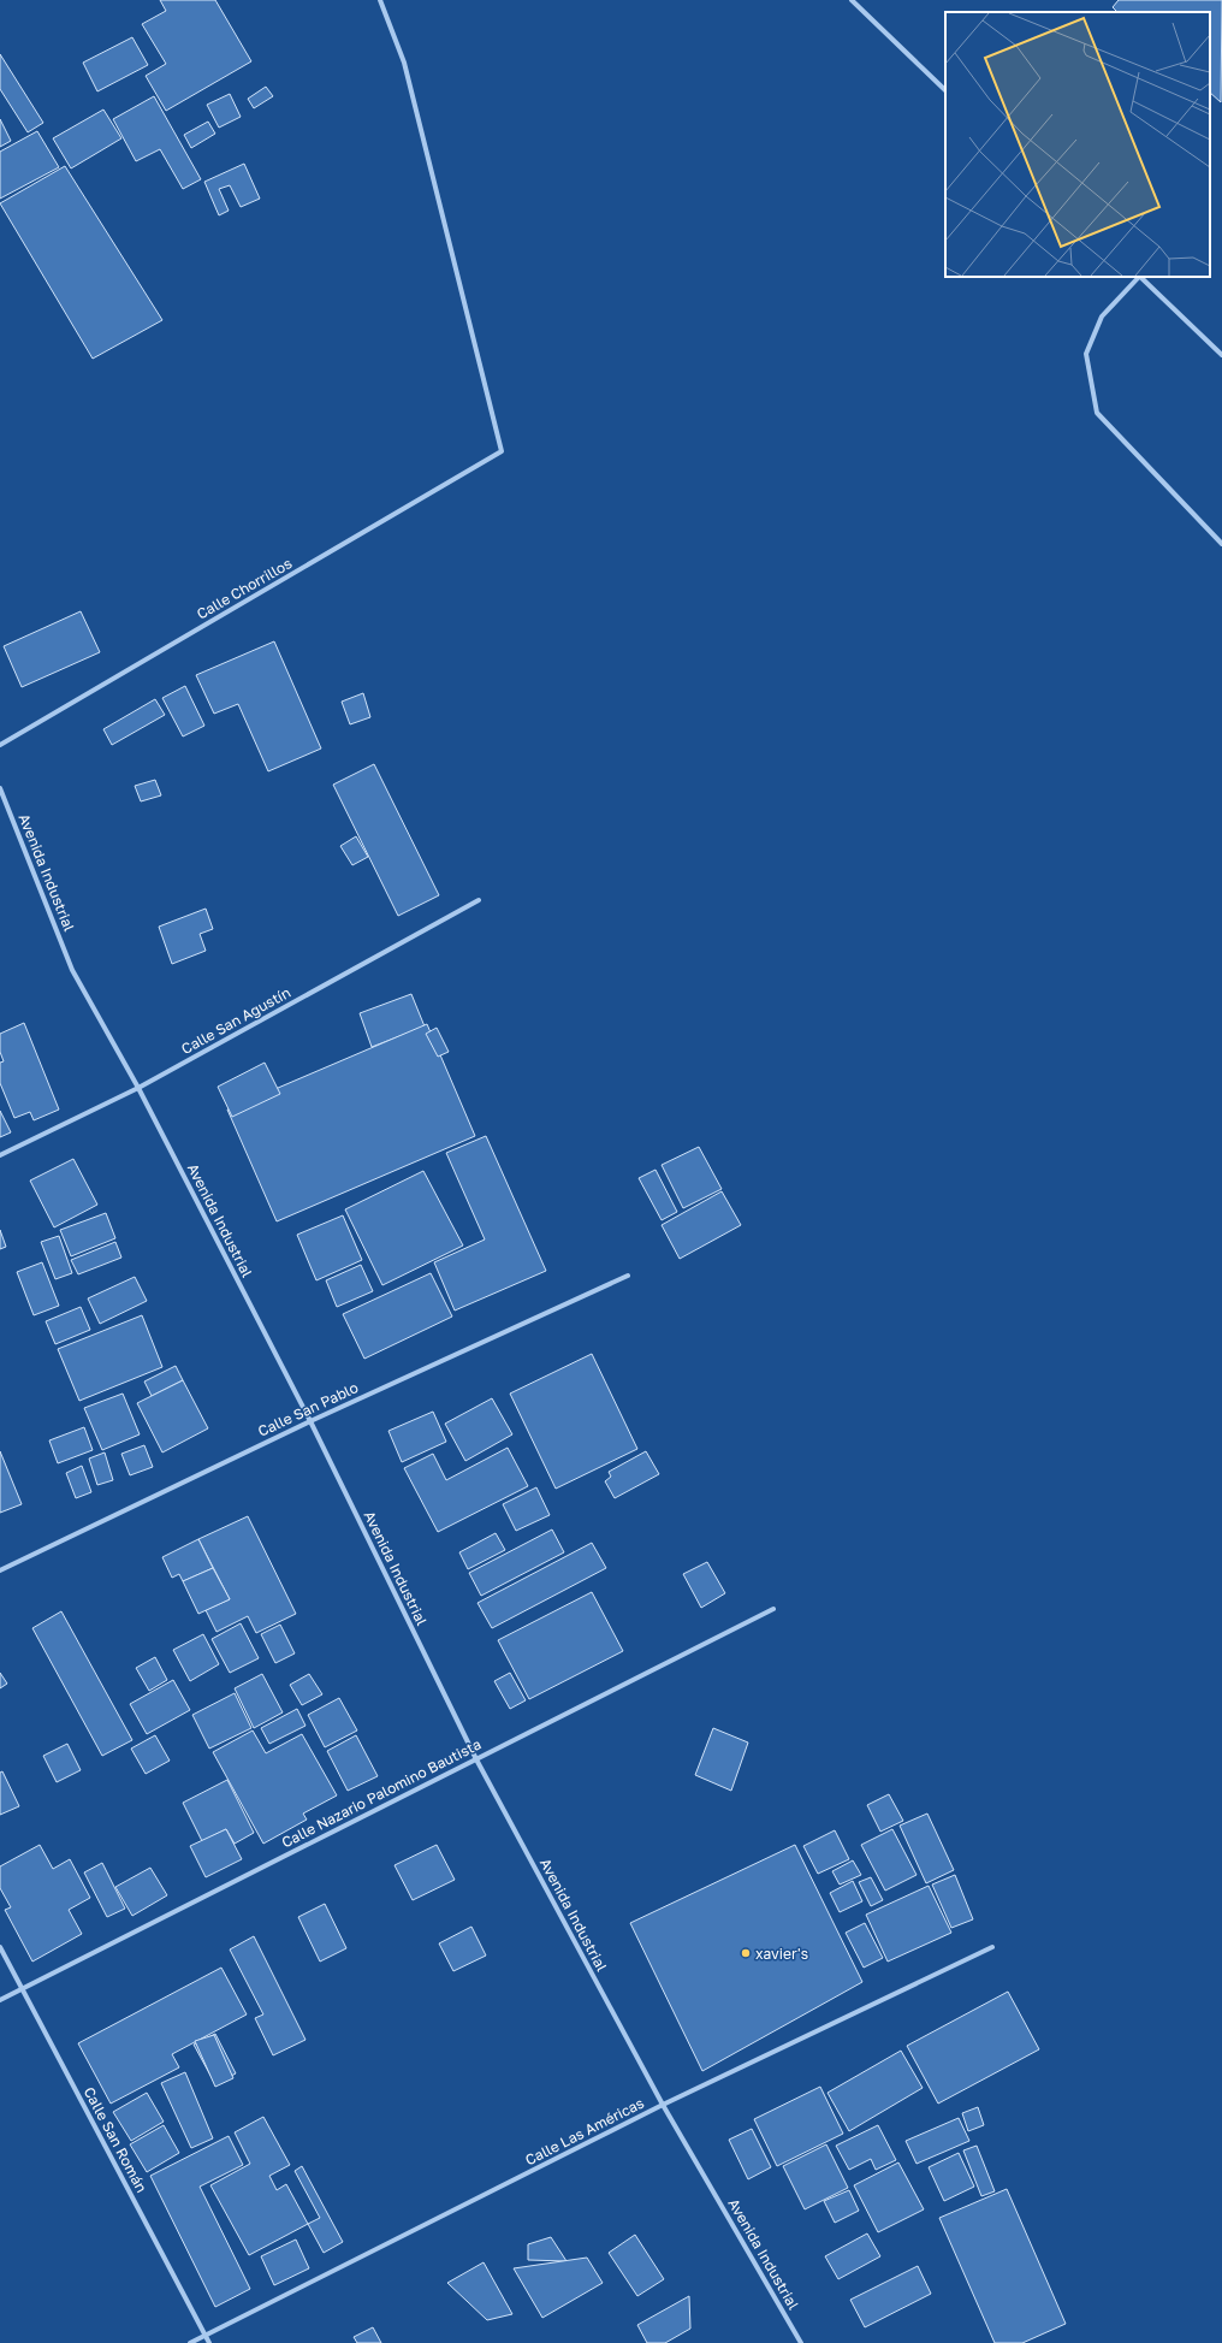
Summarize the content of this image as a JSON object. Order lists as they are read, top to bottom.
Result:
{
  "streets": {
    "street": [
      "Calle Chorrillos",
      "Avenida Industrial",
      "Calle San Agustín",
      "Calle San Pablo",
      "Calle Nazario Palomino Bautista",
      "Calle Las Américas",
      "Calle San Román"
    ]
  },
  "crossings": [
    ["Avenida Industrial", "Calle San Agustín"],
    ["Avenida Industrial", "Calle San Pablo"],
    ["Avenida Industrial", "Calle Nazario Palomino Bautista"],
    ["Avenida Industrial", "Calle Las Américas"],
    ["Calle Nazario Palomino Bautista", "Calle San Román"],
    ["Calle Las Américas", "Calle San Román"]
  ],
  "places": ["xavier's"]
}
